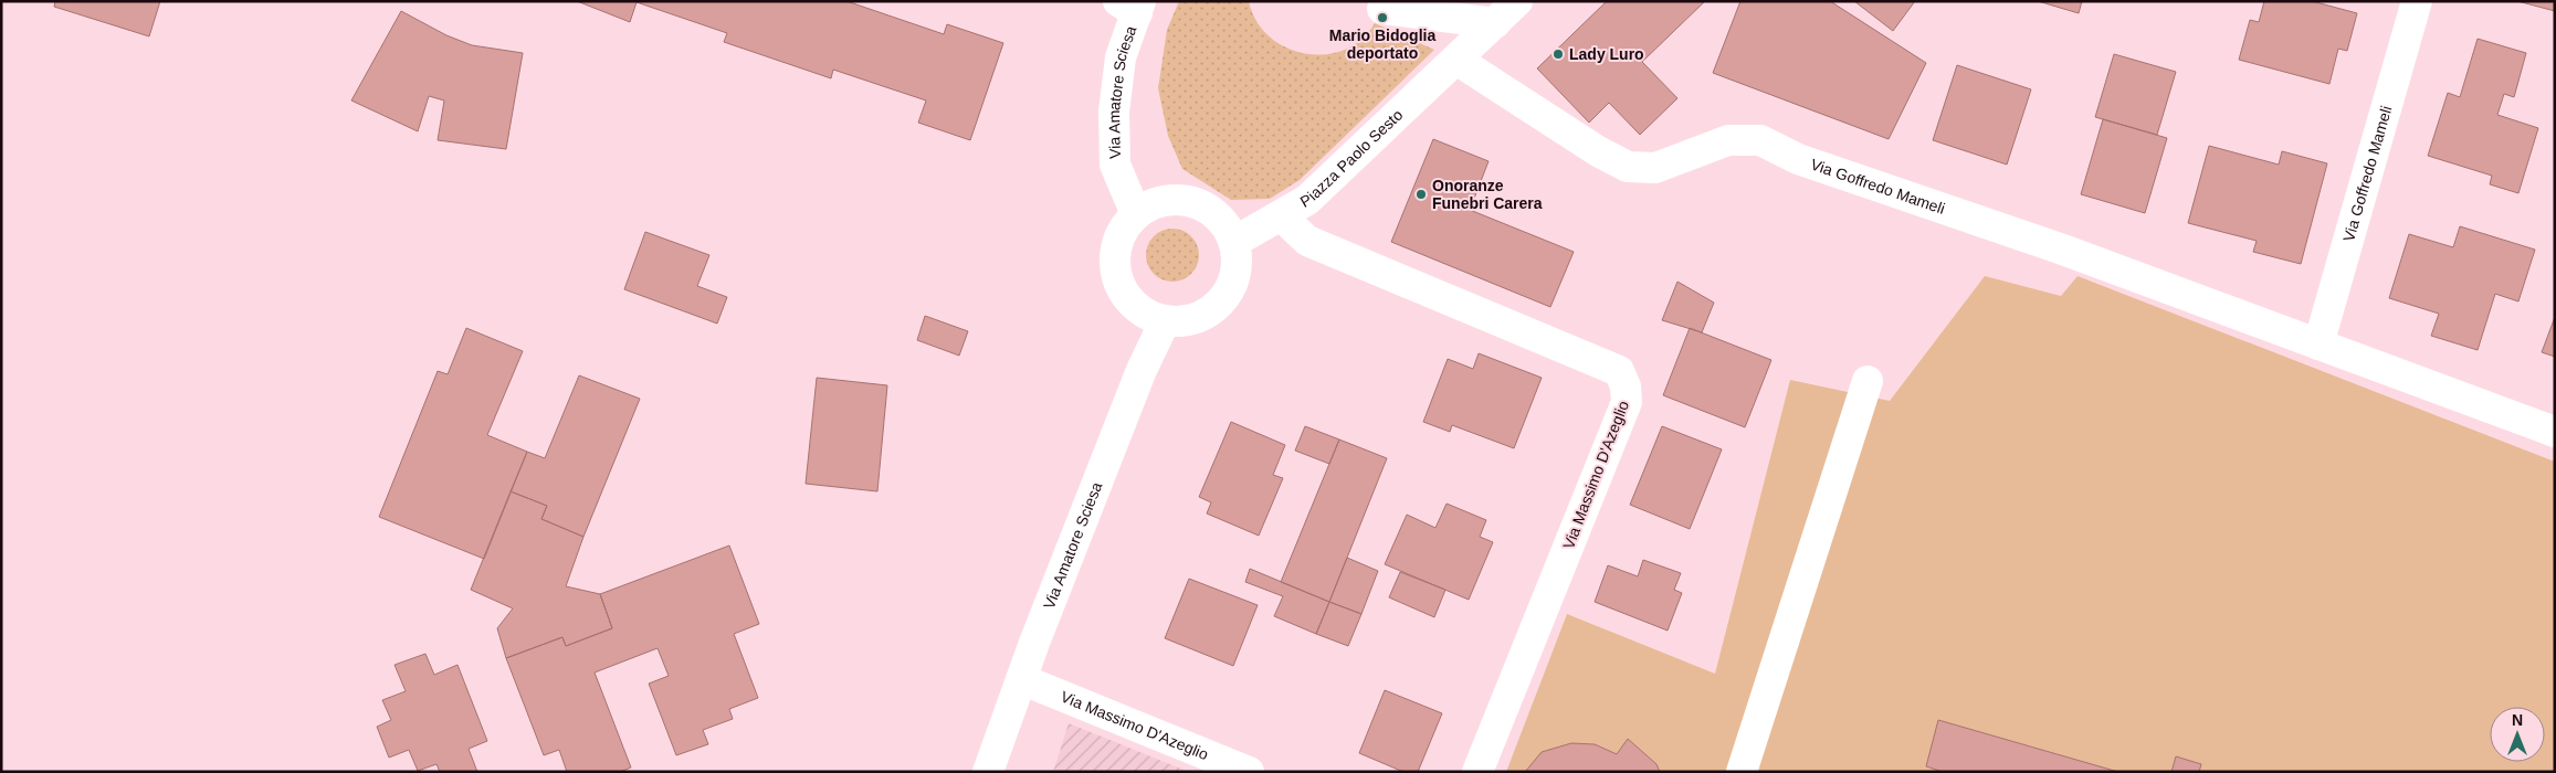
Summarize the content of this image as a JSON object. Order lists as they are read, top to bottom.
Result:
{
  "streets": {
    "street": [
      "Via Amatore Sciesa",
      "Piazza Paolo Sesto",
      "Via Goffredo Mameli",
      "Via Massimo D'Azeglio"
    ]
  },
  "crossings": [
    ["Via Amatore Sciesa", "Piazza Paolo Sesto"],
    ["Via Amatore Sciesa", "Via Massimo D'Azeglio"],
    ["Piazza Paolo Sesto", "Via Goffredo Mameli"],
    ["Piazza Paolo Sesto", "Via Massimo D'Azeglio"]
  ],
  "places": ["Mario Bidoglia deportato", "Lady Luro", "Onoranze Funebri Carera"],
  "north": "top"
}
